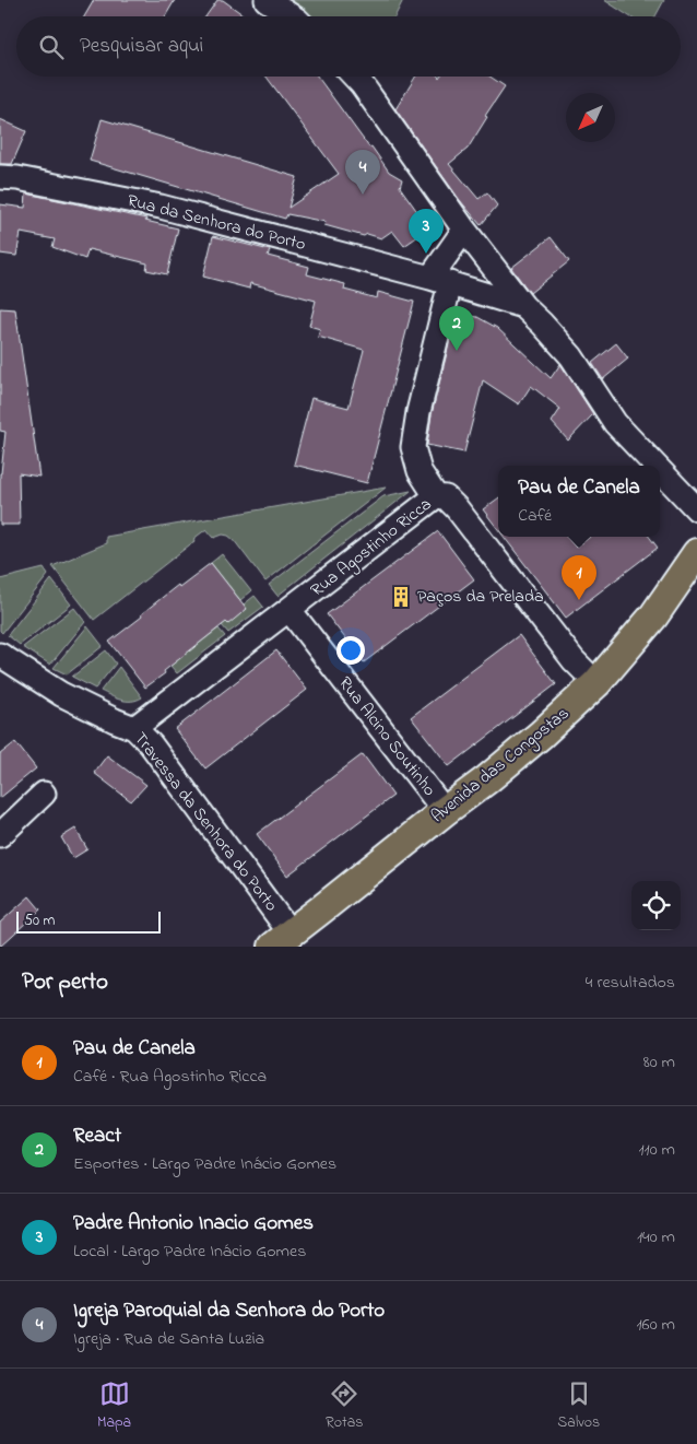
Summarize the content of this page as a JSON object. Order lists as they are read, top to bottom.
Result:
{
  "streets": {
    "main road": ["Avenida das Congostas"],
    "street": [
      "Rua da Senhora do Porto",
      "Rua Agostinho Ricca",
      "Rua Alcino Soutinho",
      "Travessa da Senhora do Porto"
    ]
  },
  "crossings": [
    ["Rua Agostinho Ricca", "Rua Alcino Soutinho"],
    ["Rua Agostinho Ricca", "Avenida das Congostas"],
    ["Rua Agostinho Ricca", "Travessa da Senhora do Porto"],
    ["Rua Alcino Soutinho", "Avenida das Congostas"],
    ["Avenida das Congostas", "Travessa da Senhora do Porto"]
  ],
  "places": {
    "building": ["Paços da Prelada"]
  },
  "scale_bar": "50 m",
  "north": "bottom left",
  "page": {
    "search": "Pesquisar aqui",
    "pins": [
      "4",
      "3",
      "2",
      "1"
    ],
    "popup": ["Pau de Canela", "Café"],
    "scale": "50 m",
    "heading": ["Por perto", "4 resultados"],
    "list": [
      {
        "mark": "1",
        "name": "Pau de Canela",
        "note": "Café · Rua Agostinho Ricca",
        "value": "80 m"
      },
      {
        "mark": "2",
        "name": "React",
        "note": "Esportes · Largo Padre Inácio Gomes",
        "value": "110 m"
      },
      {
        "mark": "3",
        "name": "Padre Antonio Inacio Gomes",
        "note": "Local · Largo Padre Inácio Gomes",
        "value": "140 m"
      },
      {
        "mark": "4",
        "name": "Igreja Paroquial da Senhora do Porto",
        "note": "Igreja · Rua de Santa Luzia",
        "value": "160 m"
      }
    ],
    "nav": ["Mapa", "Rotas", "Salvos"]
  }
}
